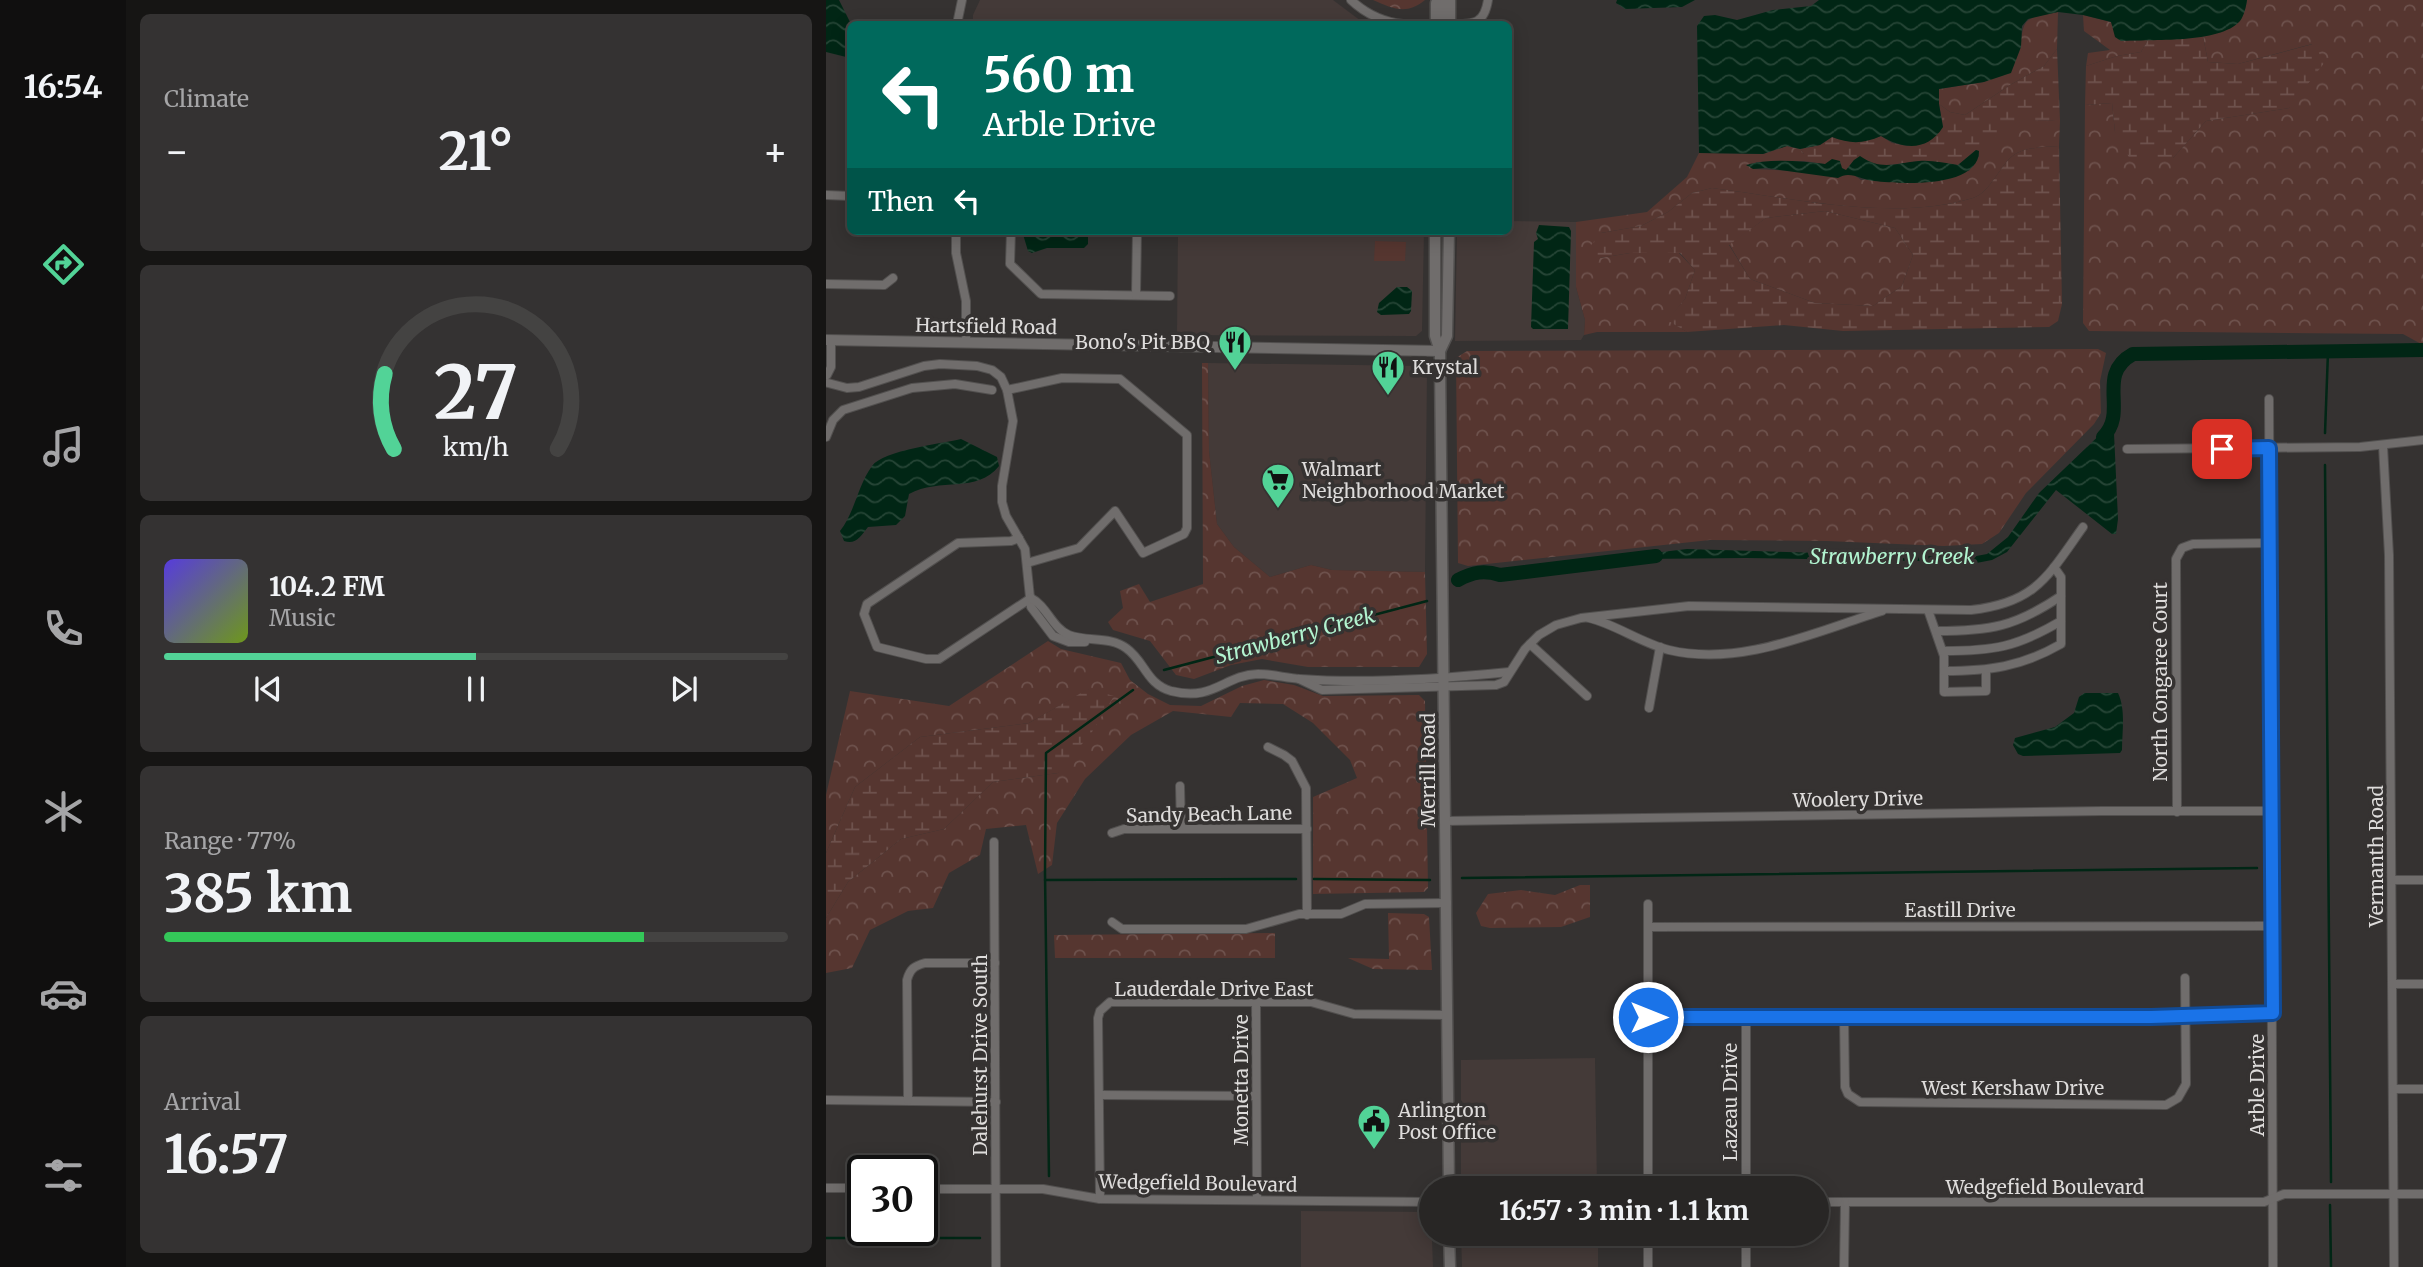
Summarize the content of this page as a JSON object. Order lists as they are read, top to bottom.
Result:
{
  "streets": {
    "main road": ["Merrill Road"],
    "street": [
      "Hartsfield Road",
      "North Congaree Court",
      "Woolery Drive",
      "Sandy Beach Lane",
      "Vermanth Road",
      "Eastill Drive",
      "Lauderdale Drive East",
      "Dalehurst Drive South",
      "Monetta Drive",
      "Arble Drive",
      "West Kershaw Drive",
      "Lazeau Drive",
      "Wedgefield Boulevard"
    ]
  },
  "crossings": [
    ["Hartsfield Road", "Merrill Road"],
    ["North Congaree Court", "Woolery Drive"],
    ["North Congaree Court", "Arble Drive"],
    ["Merrill Road", "Woolery Drive"],
    ["Merrill Road", "Lauderdale Drive East"],
    ["Woolery Drive", "Arble Drive"],
    ["Vermanth Road", "Wedgefield Boulevard"],
    ["Eastill Drive", "Arble Drive"],
    ["Lauderdale Drive East", "Monetta Drive"],
    ["Dalehurst Drive South", "Wedgefield Boulevard"],
    ["Monetta Drive", "Wedgefield Boulevard"],
    ["Arble Drive", "Wedgefield Boulevard"]
  ],
  "water": ["Strawberry Creek"],
  "places": {
    "restaurant": ["Bono's Pit BBQ", "Krystal"],
    "supermarket": ["Walmart Neighborhood Market"],
    "public building": ["Arlington Post Office"]
  },
  "page": {
    "tabs": "16:54",
    "tile": [
      "Climate",
      ["Range · 77%", "385 km"],
      ["Arrival", "16:57"]
    ],
    "turn": ["560 m", "Arble Drive"],
    "heat": ["−", "21°", "+"],
    "then": "Then",
    "song": ["104.2 FM", "Music"],
    "limit": "30",
    "trip": "16:57 · 3 min · 1.1 km",
    "gauge": ["27", "km/h"]
  }
}
